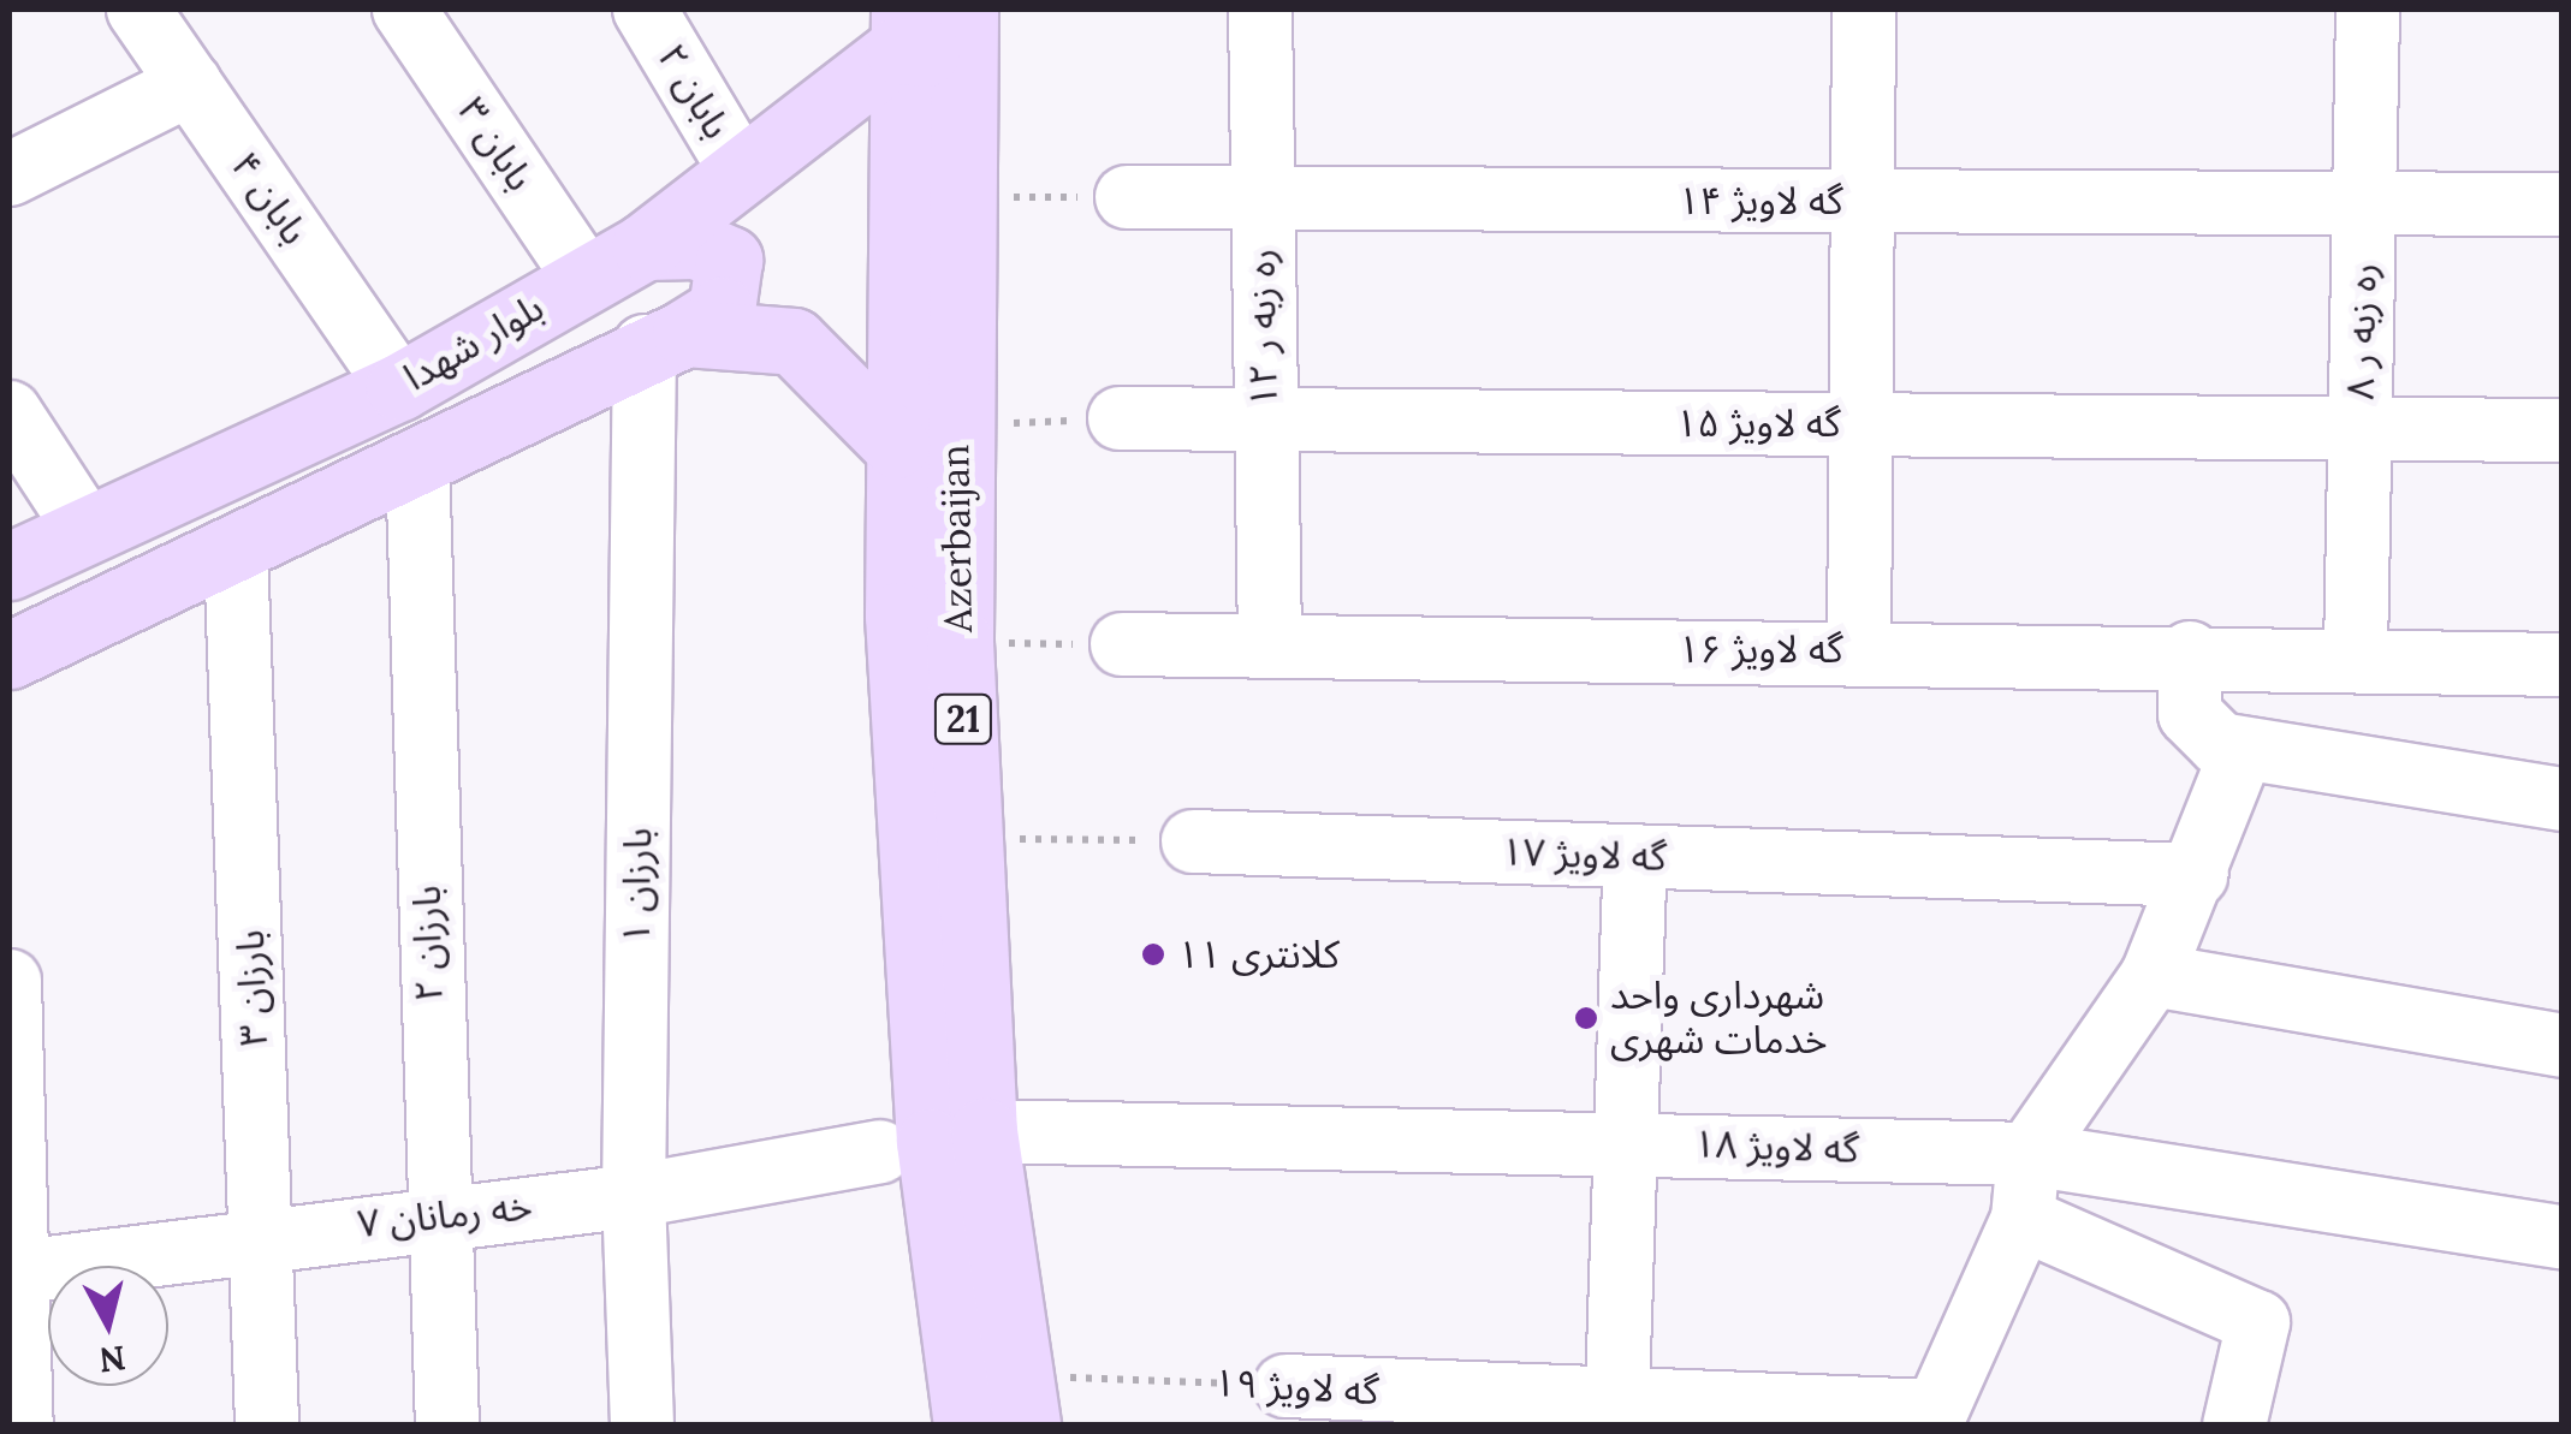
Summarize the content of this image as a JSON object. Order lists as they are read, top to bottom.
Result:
{
  "streets": {
    "main road": ["بلوار شهدا", "Azerbaijan", "21"],
    "street": [
      "بابان ۲",
      "بابان ۳",
      "بابان ۴",
      "گه لاویژ ۱۴",
      "ره زبه ر ۱۲",
      "۸ ره زبه ر",
      "گه لاویژ ۱۵",
      "۱۶ گه لاویژ",
      "گه لاویژ ۱۷",
      "بارزان ۱",
      "بارزان ۲",
      "بارزان ۳",
      "گه لاویژ ۱۸",
      "خه رمانان ۷",
      "۱۹ گه لاویژ"
    ]
  },
  "crossings": [
    ["بابان ۲", "بلوار شهدا"],
    ["بابان ۳", "بلوار شهدا"],
    ["بابان ۴", "بلوار شهدا"],
    ["گه لاویژ ۱۴", "ره زبه ر ۱۲"],
    ["گه لاویژ ۱۴", "۸ ره زبه ر"],
    ["ره زبه ر ۱۲", "گه لاویژ ۱۵"],
    ["ره زبه ر ۱۲", "۱۶ گه لاویژ"],
    ["۸ ره زبه ر", "گه لاویژ ۱۵"],
    ["۸ ره زبه ر", "۱۶ گه لاویژ"],
    ["بلوار شهدا", "Azerbaijan"],
    ["بلوار شهدا", "بارزان ۱"],
    ["بلوار شهدا", "بارزان ۲"],
    ["بلوار شهدا", "بارزان ۳"],
    ["Azerbaijan", "گه لاویژ ۱۸"],
    ["Azerbaijan", "۱۹ گه لاویژ"],
    ["بارزان ۱", "خه رمانان ۷"],
    ["بارزان ۲", "خه رمانان ۷"],
    ["بارزان ۳", "خه رمانان ۷"]
  ],
  "places": ["کلانتری ۱۱", "شهرداری واحد خدمات شهری"],
  "north": "bottom"
}
